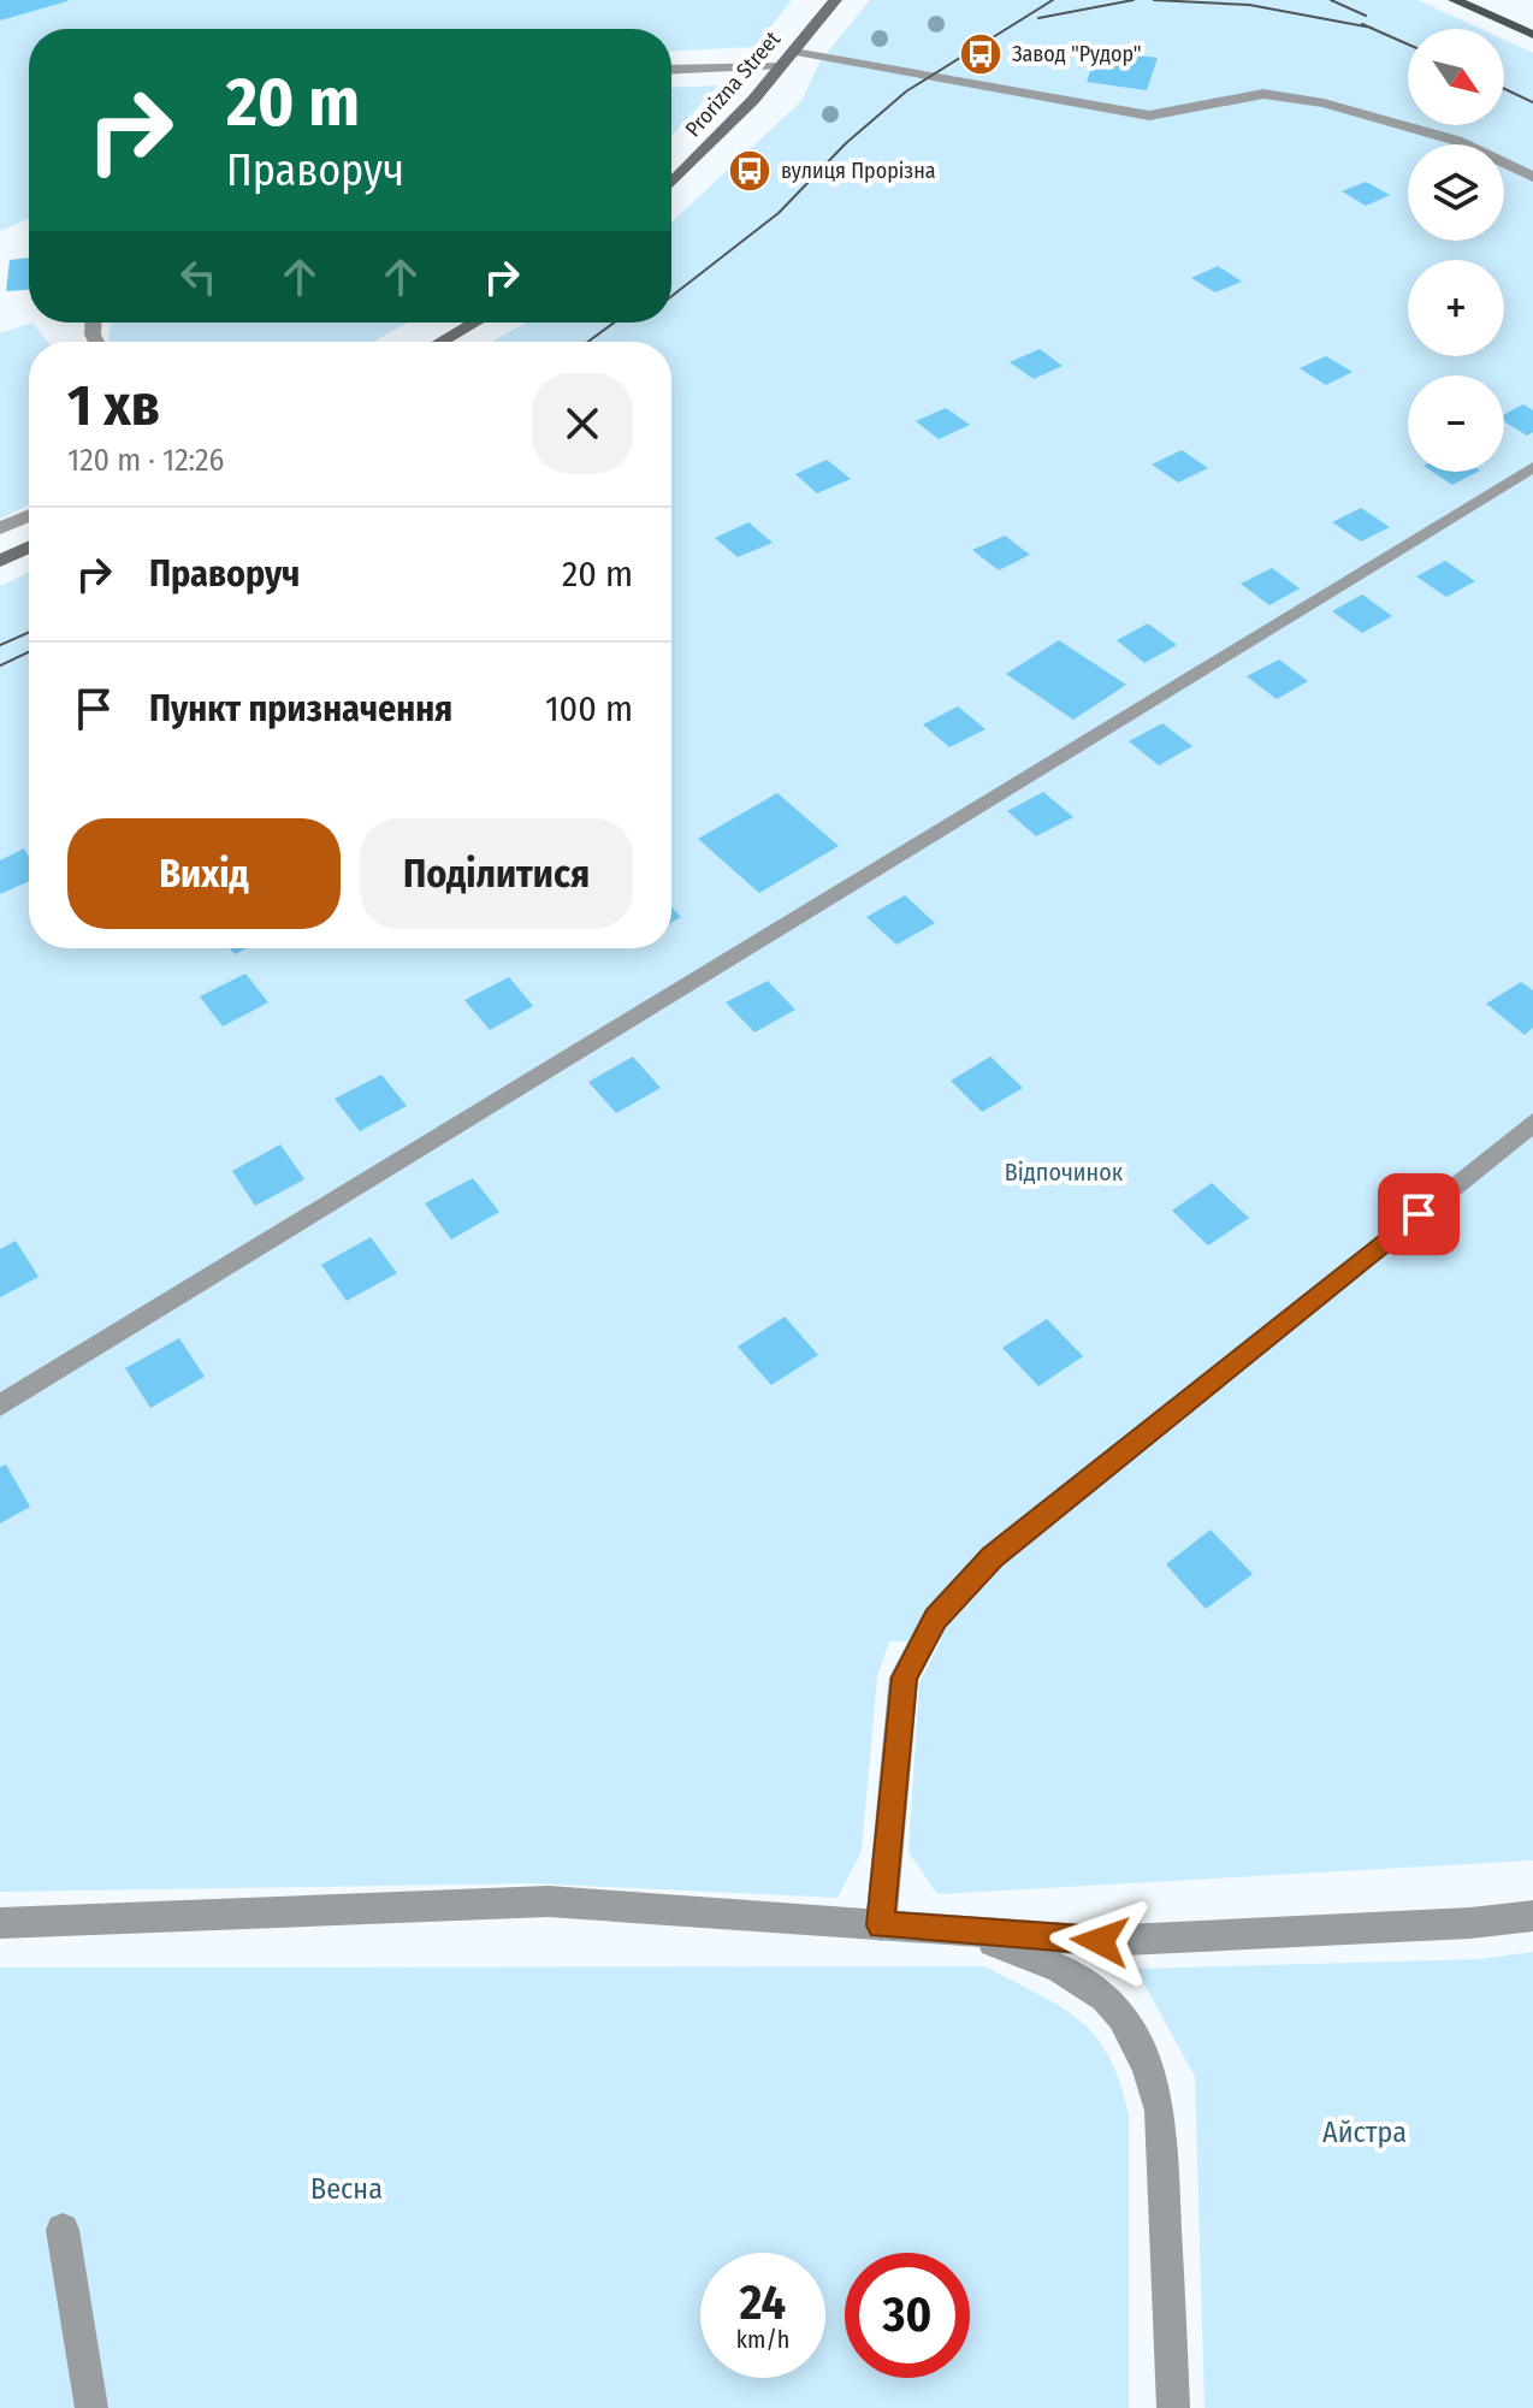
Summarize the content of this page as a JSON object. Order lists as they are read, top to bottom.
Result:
{
  "streets": {
    "main road": ["Prorizna Street"]
  },
  "parks": ["Відпочинок", "Айстра", "Весна"],
  "places": {
    "bus stop": ["Завод \"Рудор\"", "вулиця Прорізна"]
  },
  "north": "bottom right",
  "page": {
    "map_buttons": ["+", "−"],
    "turn": ["20 m", "Праворуч"],
    "heading": ["1 хв", "120 m · 12:26"],
    "list": [
      {
        "name": "Праворуч",
        "value": "20 m"
      },
      {
        "name": "Пункт призначення",
        "value": "100 m"
      }
    ],
    "buttons": ["Вихід", "Поділитися"],
    "speed": "24 km/h",
    "limit": "30"
  }
}
